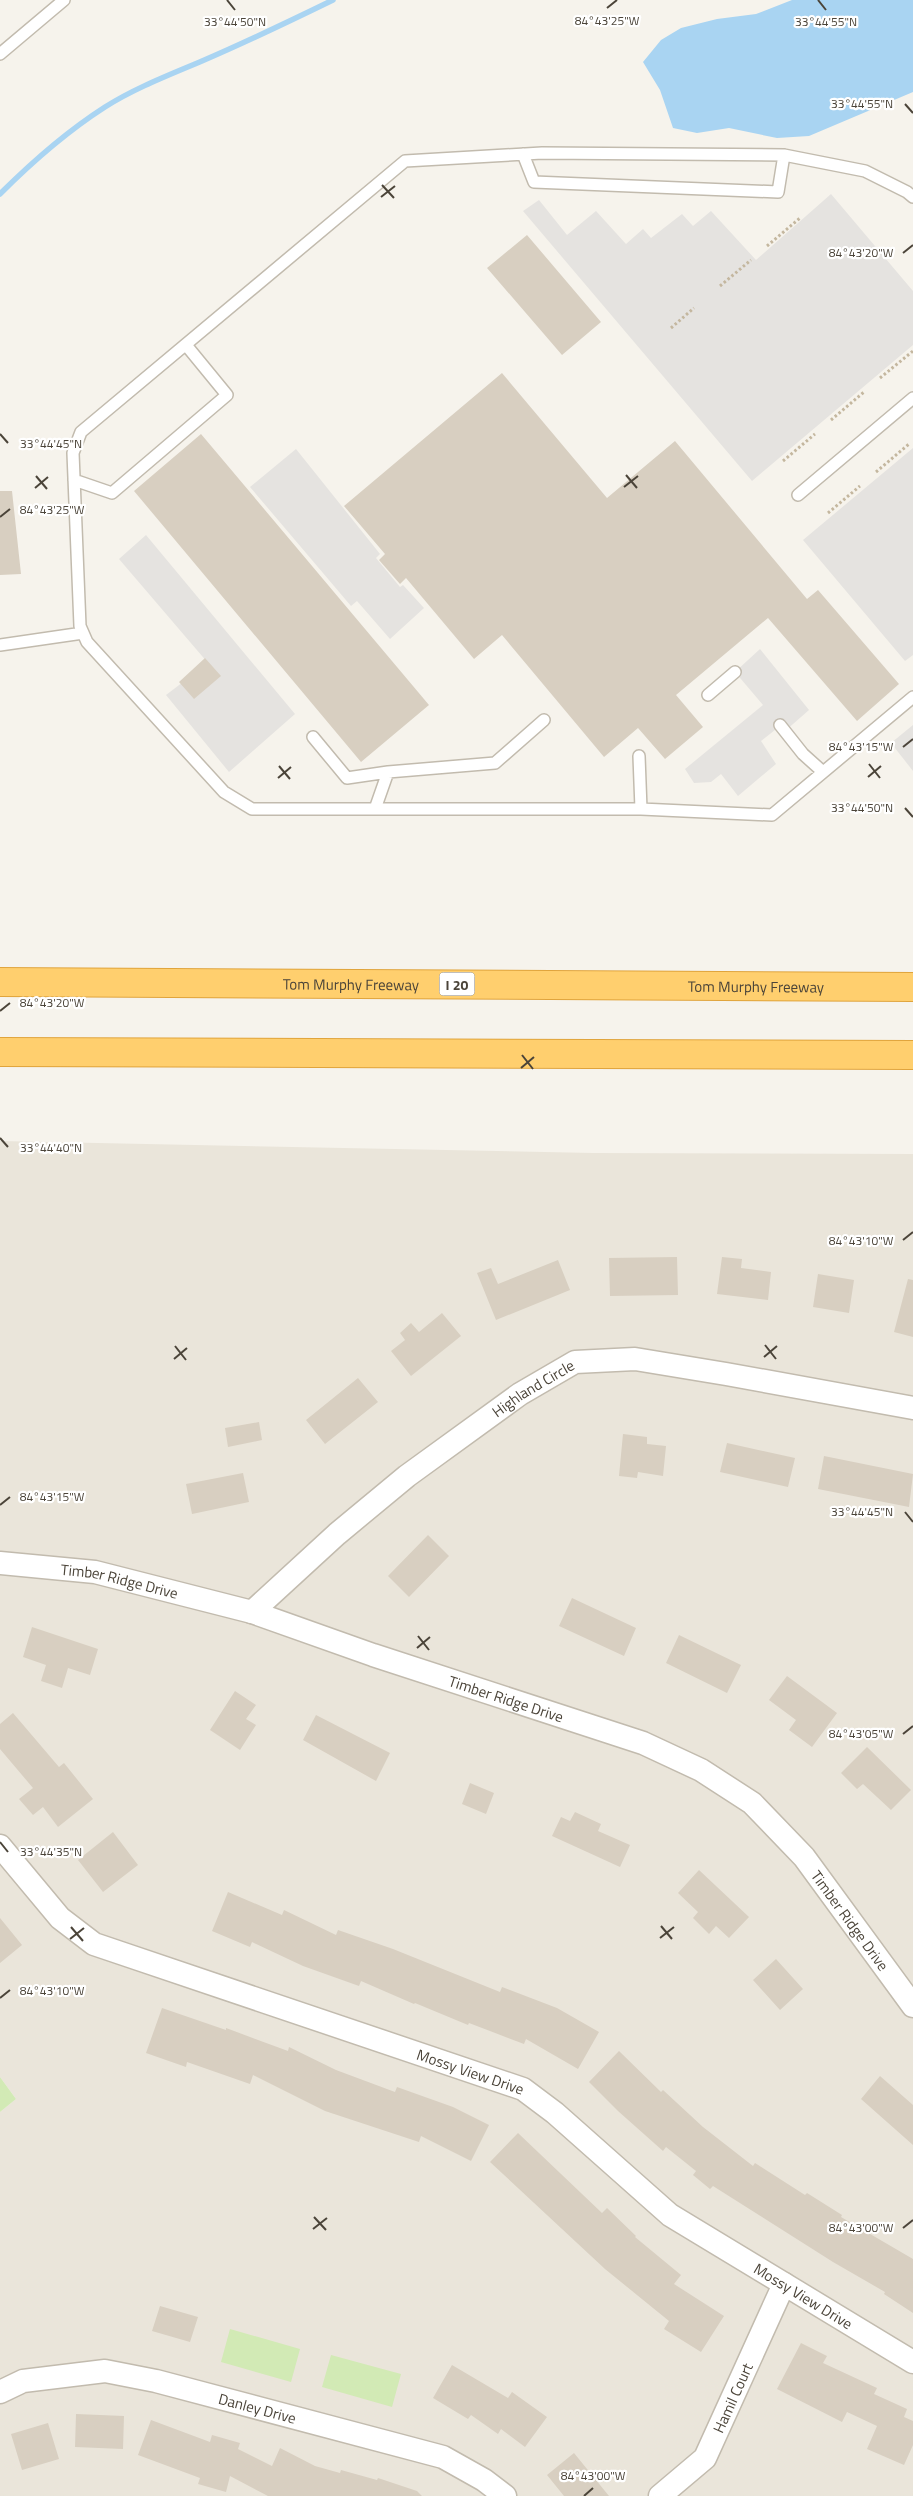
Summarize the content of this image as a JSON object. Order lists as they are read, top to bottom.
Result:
{
  "streets": {
    "highway": ["Tom Murphy Freeway", "I 20"],
    "street": [
      "Highland Circle",
      "Timber Ridge Drive",
      "Mossy View Drive",
      "Hamil Court",
      "Danley Drive"
    ]
  },
  "crossings": [
    ["Highland Circle", "Timber Ridge Drive"],
    ["Mossy View Drive", "Hamil Court"]
  ],
  "coordinates": [
    "84°43'25\"W",
    "33°44'50\"N",
    "33°44'55\"N",
    "84°43'20\"W",
    "33°44'45\"N",
    "84°43'15\"W",
    "33°44'40\"N",
    "84°43'10\"W",
    "84°43'05\"W",
    "33°44'35\"N",
    "84°43'00\"W"
  ]
}
